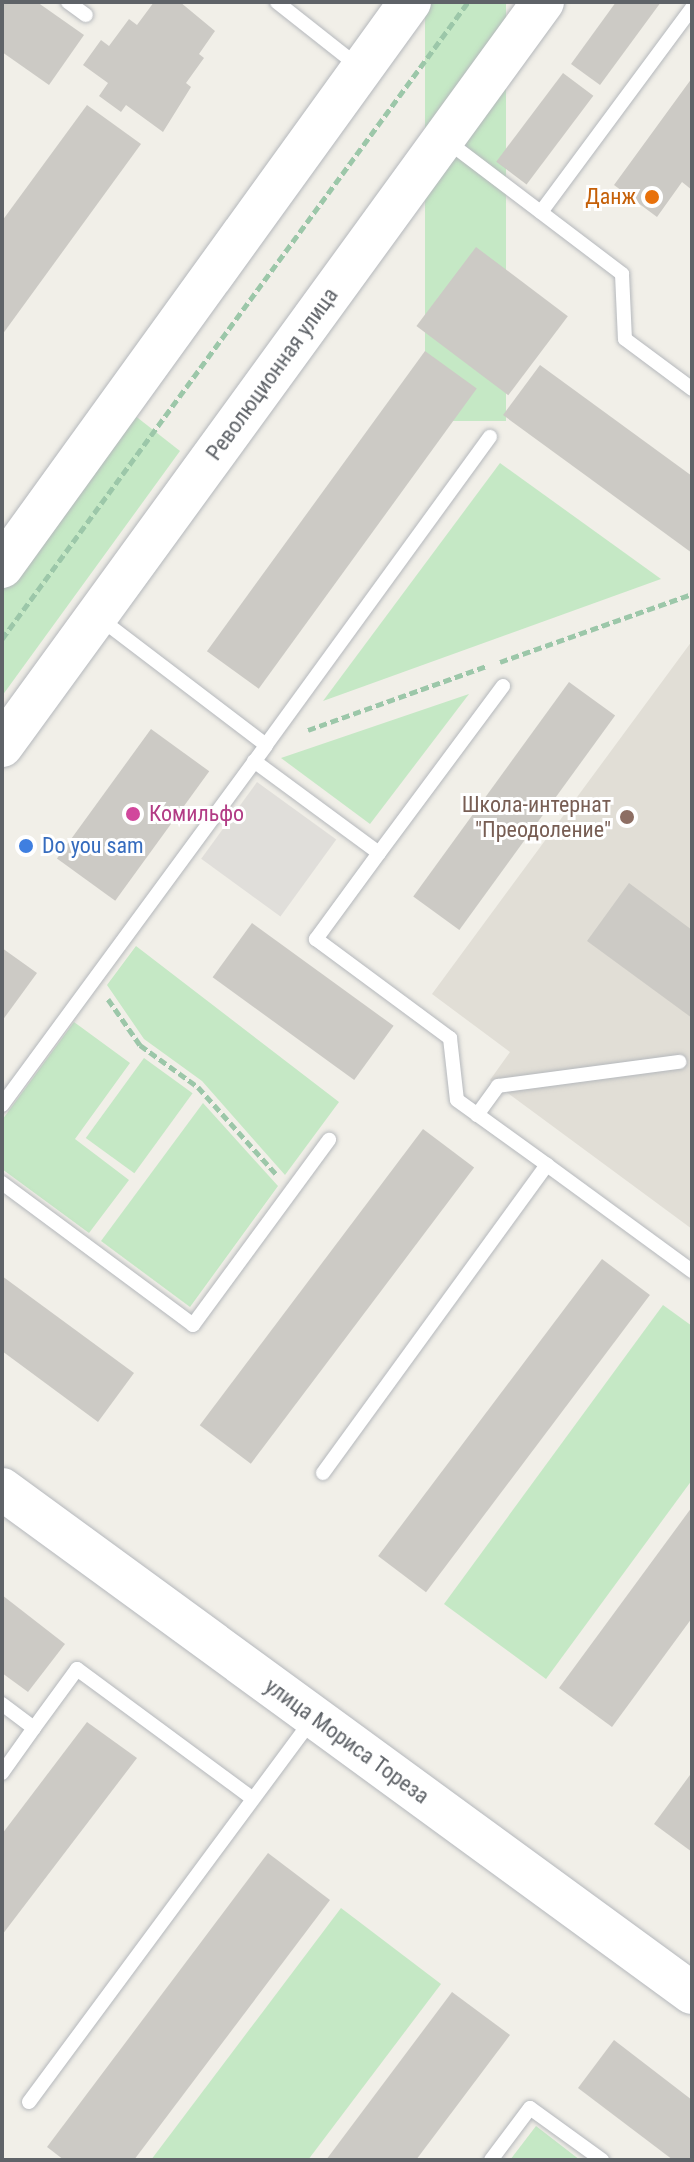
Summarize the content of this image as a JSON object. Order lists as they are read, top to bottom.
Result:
{
  "streets": {
    "main road": ["Революционная улица", "улица Мориса Тореза"]
  },
  "places": [
    "Данж",
    "Комильфо",
    "Школа-интернат \"Преодоление\"",
    "Do you sam"
  ]
}
